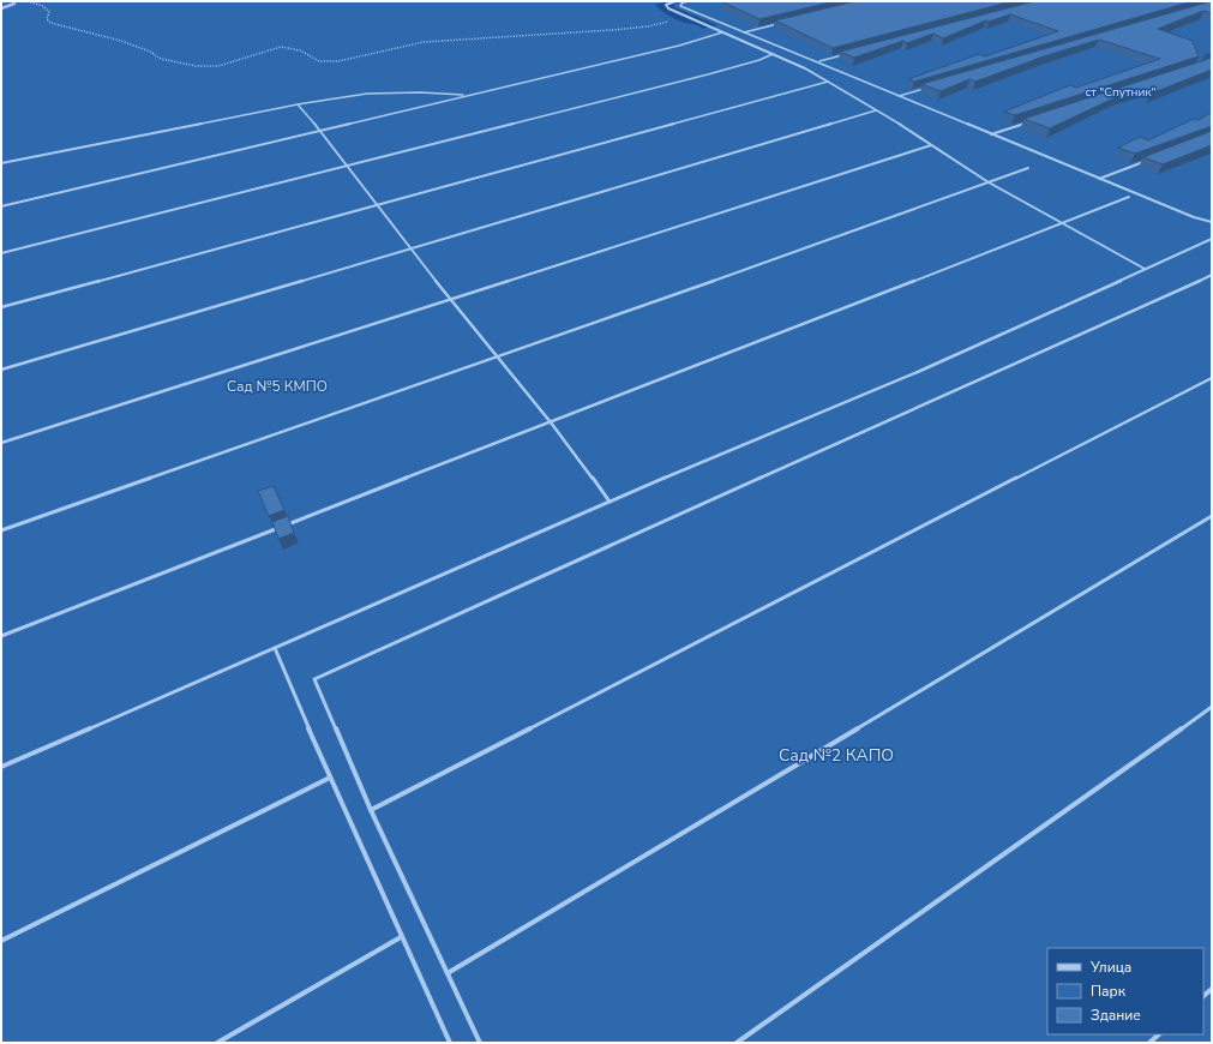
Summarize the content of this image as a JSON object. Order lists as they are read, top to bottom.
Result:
{
  "parks": ["ст \"Спутник\"", "Сад №5 КМПО", "Сад №2 КАПО"],
  "legend": ["Улица", "Парк", "Здание"]
}
